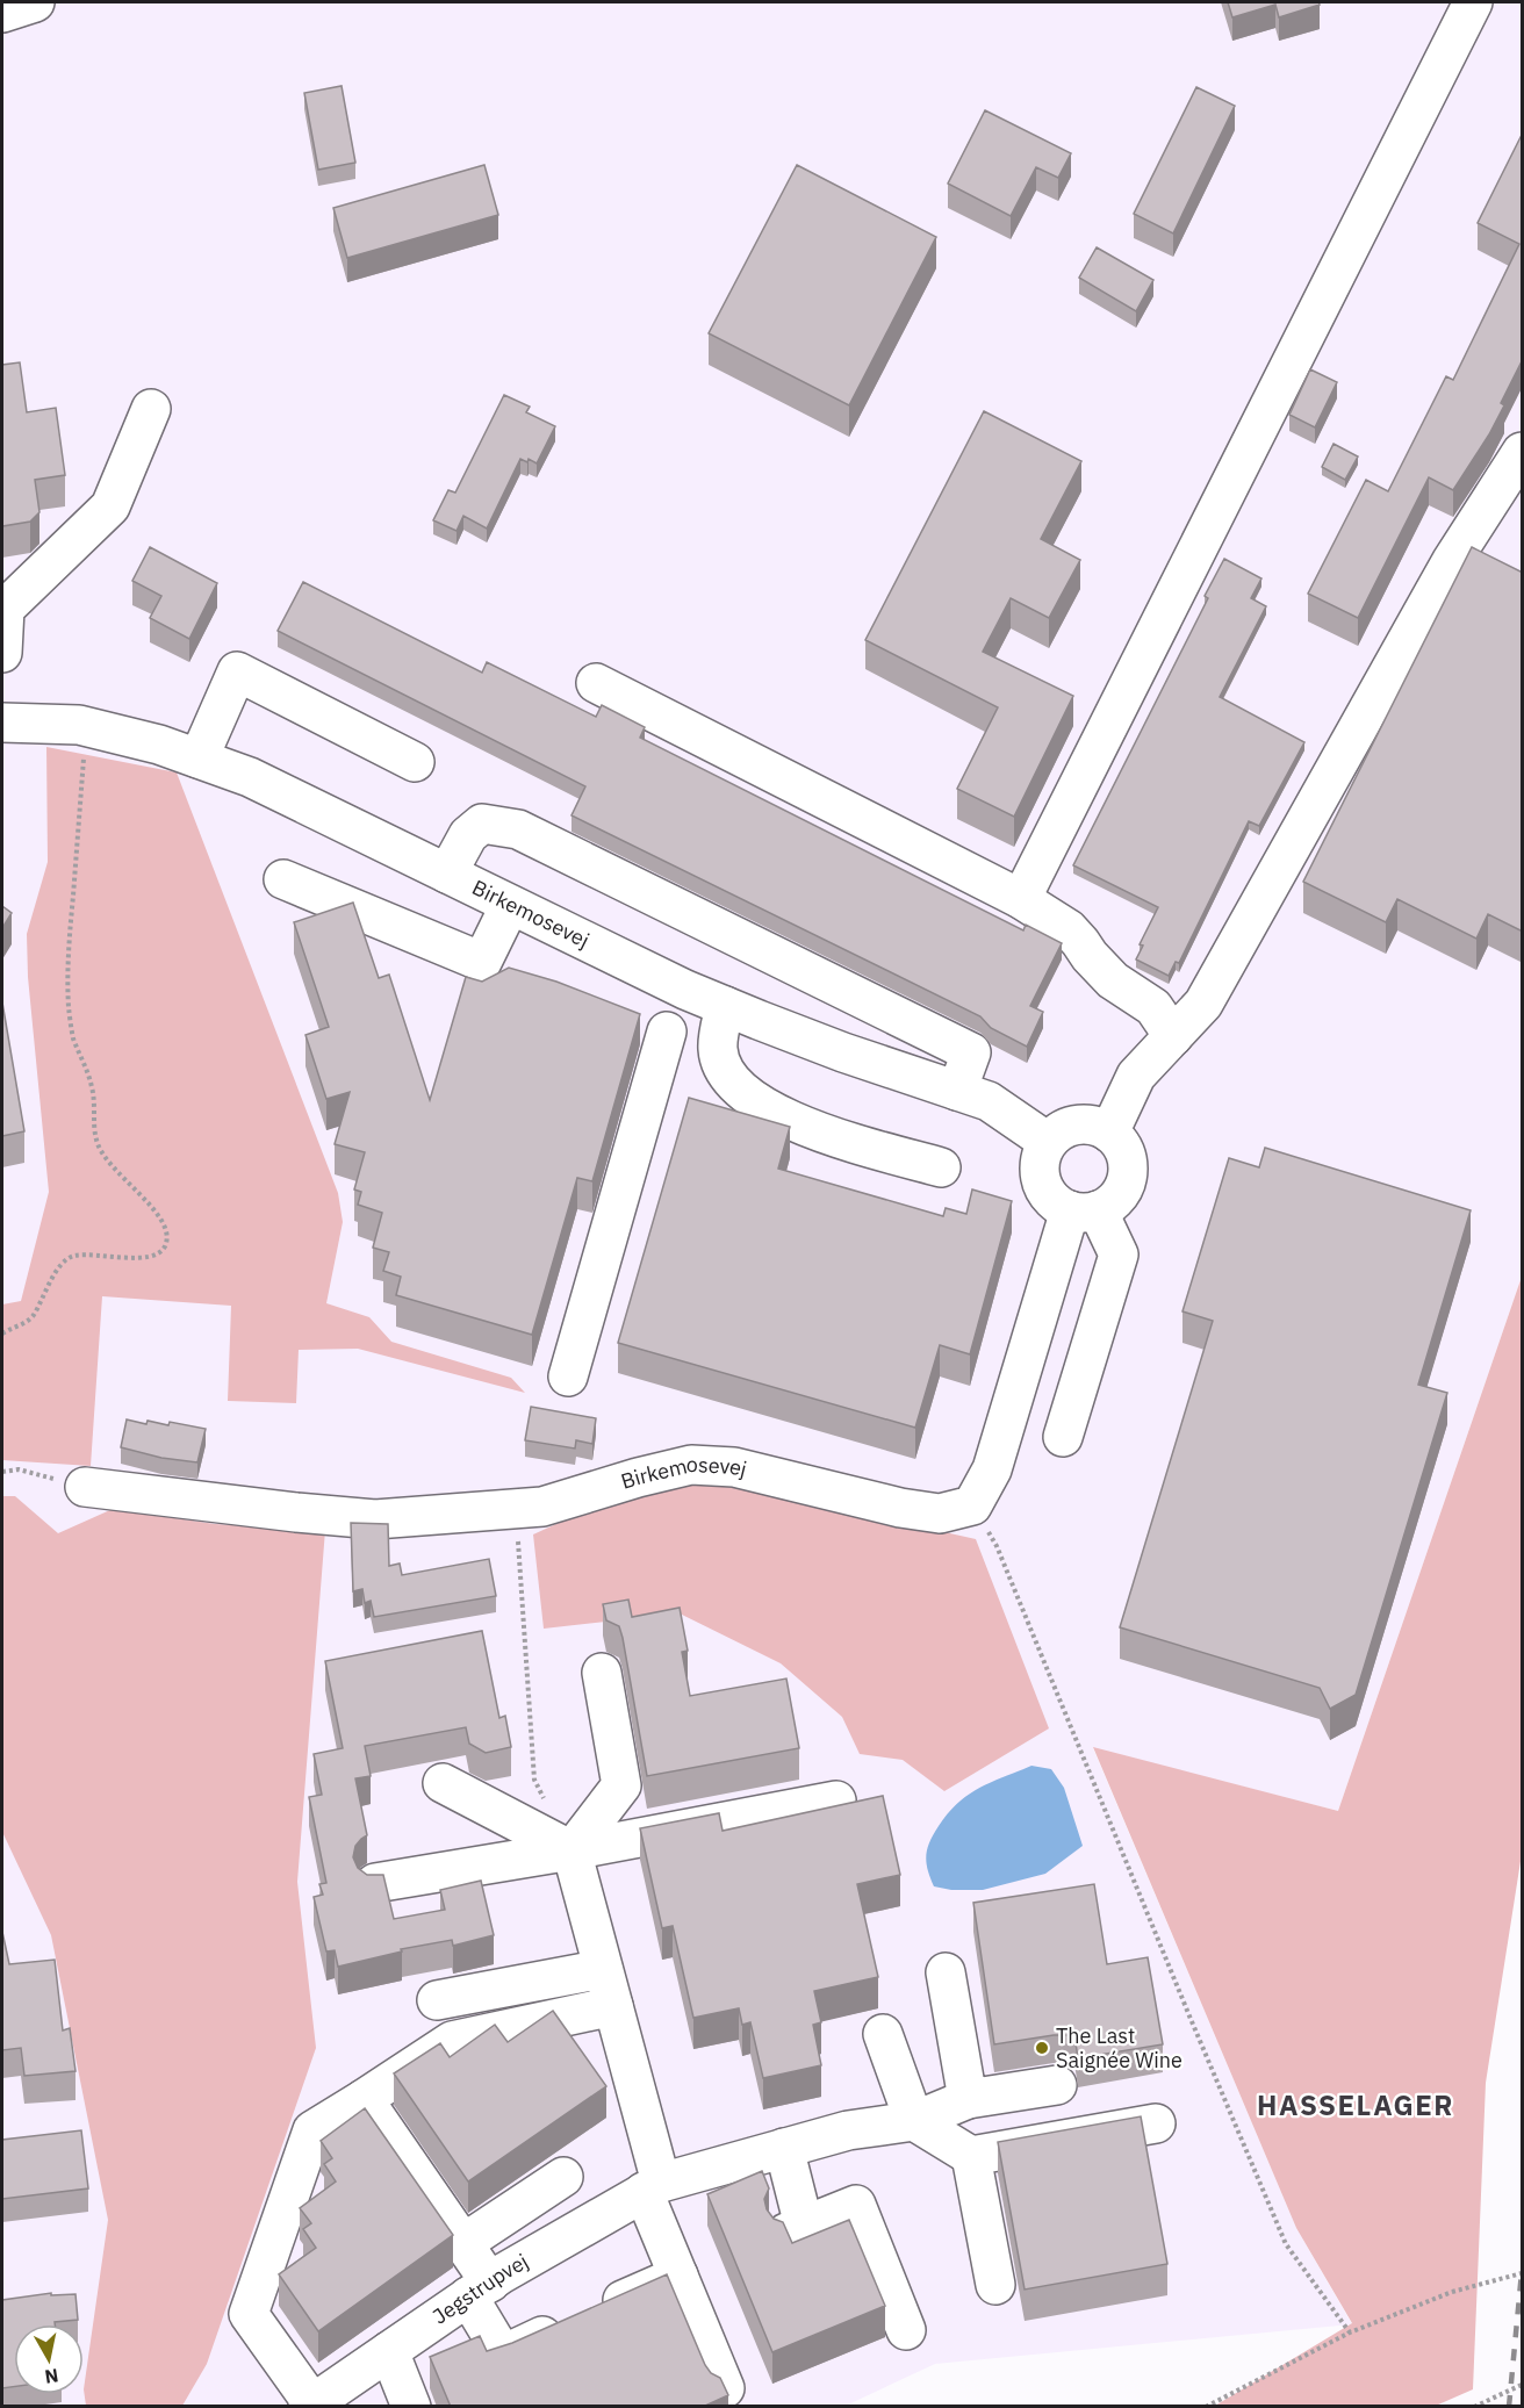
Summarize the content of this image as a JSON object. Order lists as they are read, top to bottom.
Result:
{
  "streets": {
    "street": ["Birkemosevej", "Jegstrupvej"]
  },
  "districts": ["HASSELAGER"],
  "places": ["The Last Saignée Wine"],
  "north": "bottom"
}
